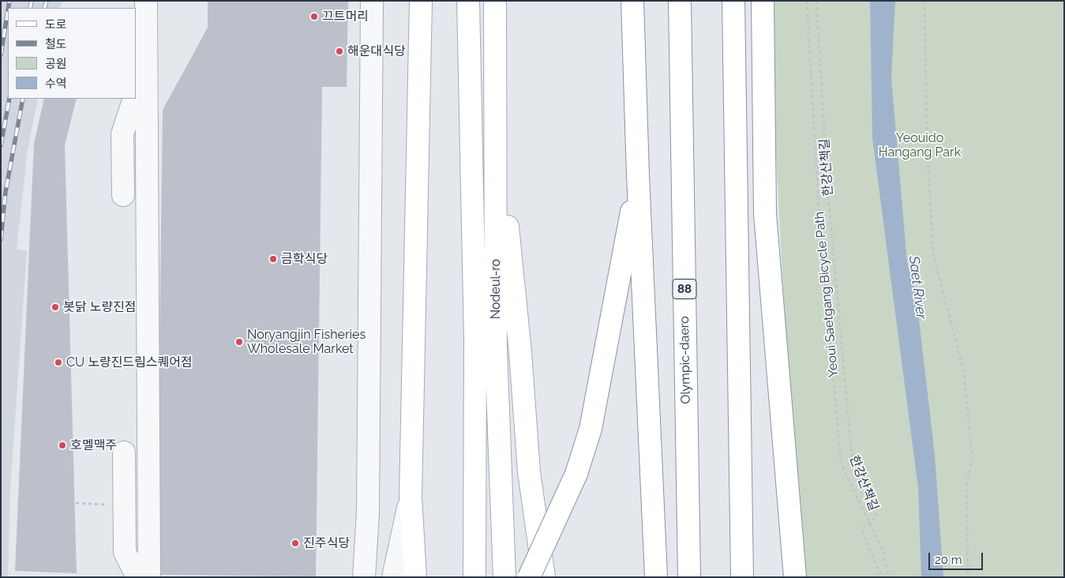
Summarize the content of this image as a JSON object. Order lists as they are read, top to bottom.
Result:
{
  "streets": {
    "main road": ["Nodeul-ro", "88", "Olympic-daero"],
    "path": ["한강산책길", "Yeoui Saetgang Bicycle Path"]
  },
  "crossings": [
    ["한강산책길", "Yeoui Saetgang Bicycle Path"]
  ],
  "water": ["Saet River"],
  "parks": ["Yeouido Hangang Park"],
  "places": [
    "끄트머리",
    "해운대식당",
    "금학식당",
    "봇닭 노량진점",
    "Noryangjin Fisheries Wholesale Market",
    "CU 노량진드림스퀘어점",
    "호멜맥주",
    "진주식당"
  ],
  "legend": [
    "도로",
    "철도",
    "공원",
    "수역"
  ],
  "scale_bar": "20 m"
}
